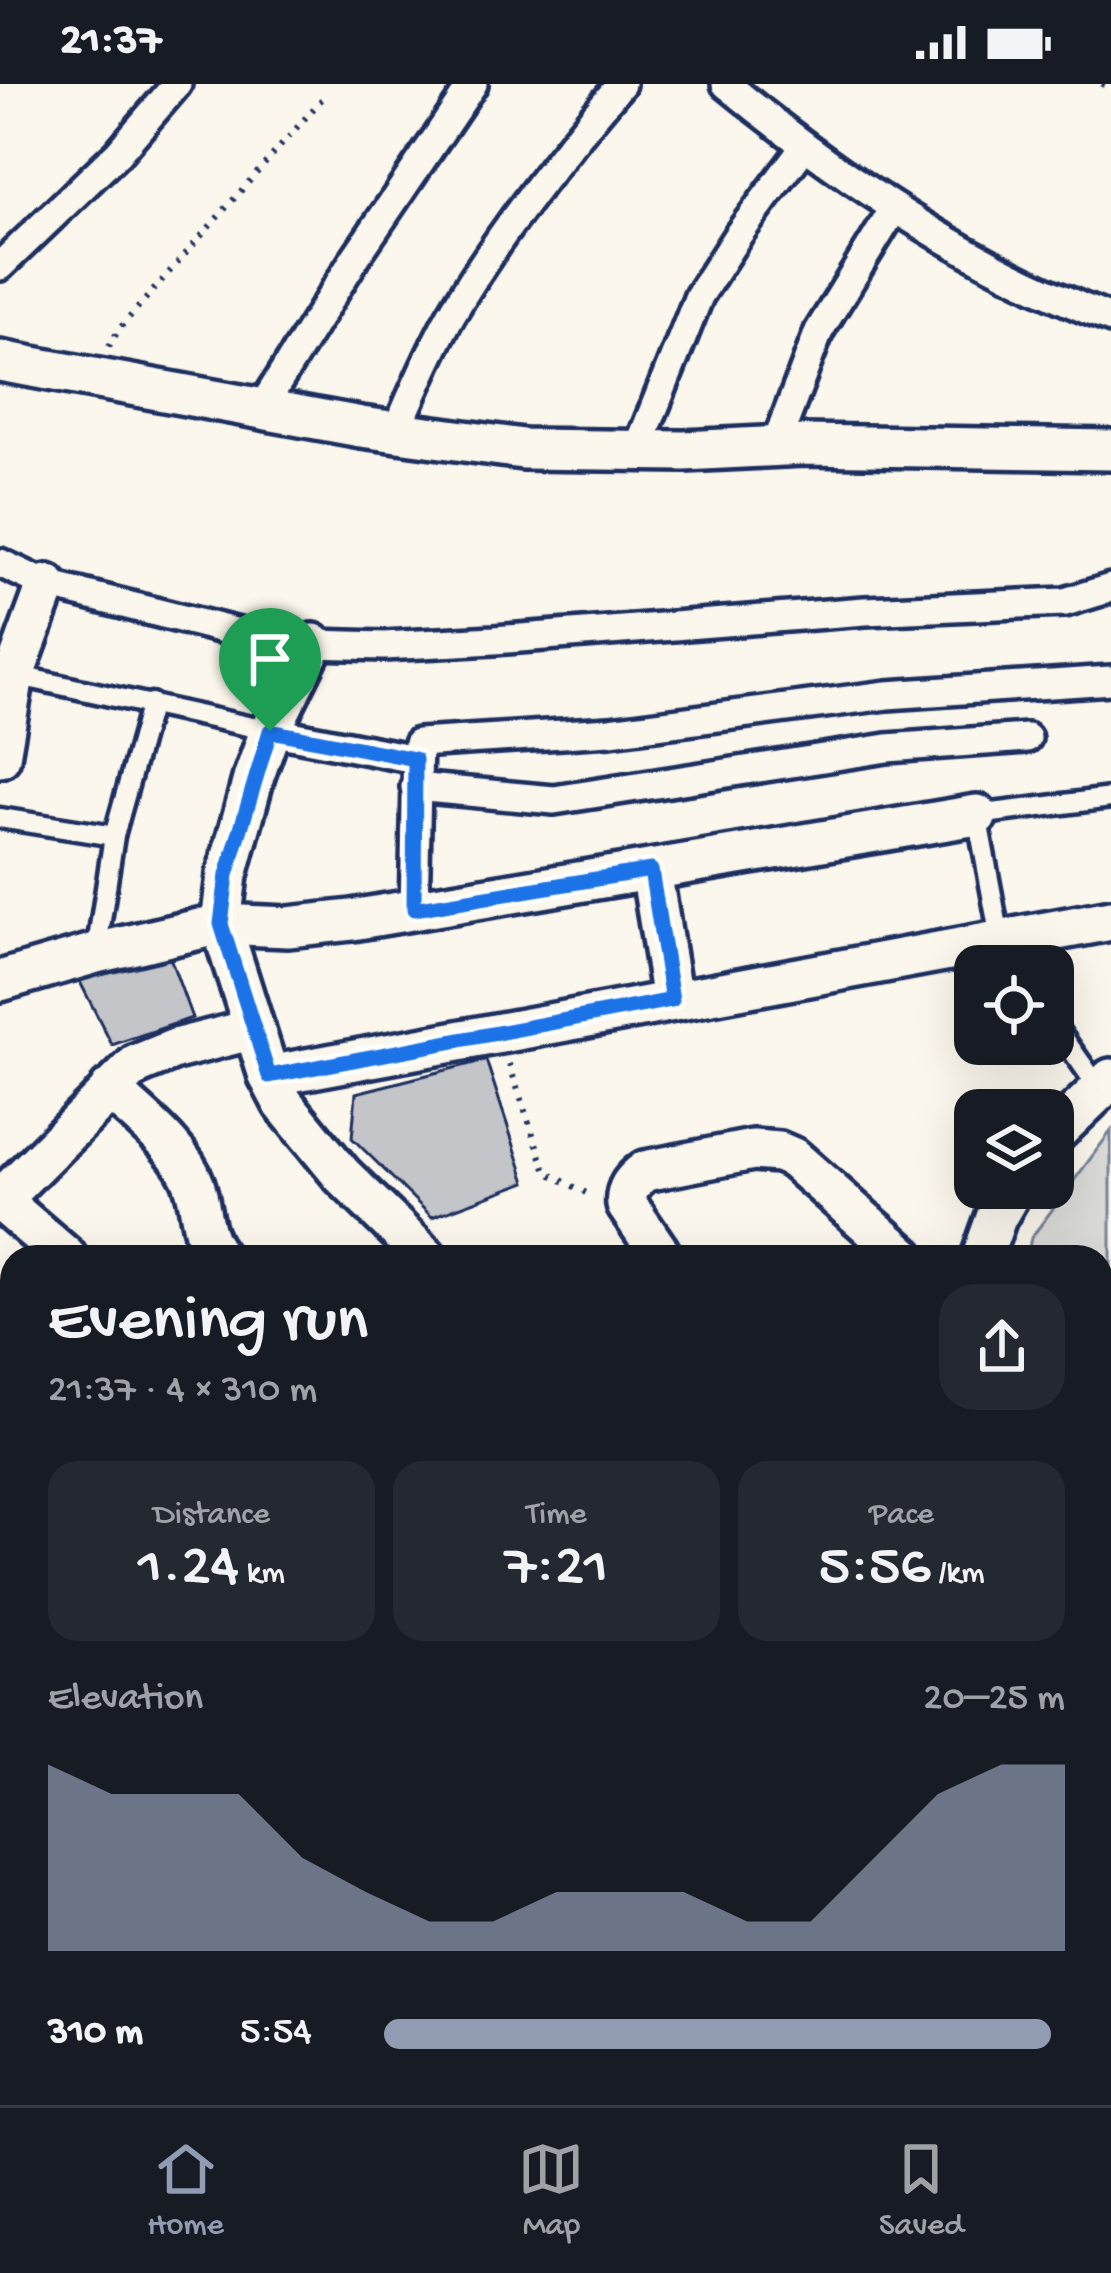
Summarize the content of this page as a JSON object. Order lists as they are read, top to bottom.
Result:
{
  "page": {
    "status": "21:37",
    "heading": ["Evening run", "21:37 · 4 × 310 m"],
    "stats": [
      ["Distance", "1.24 km"],
      ["Time", "7:21"],
      ["Pace", "5:56 /km"]
    ],
    "chart": ["Elevation", "20–25 m"],
    "list": [
      {
        "name": "310 m",
        "note": "5:54"
      }
    ],
    "tabs": ["Home", "Map", "Saved"]
  }
}
